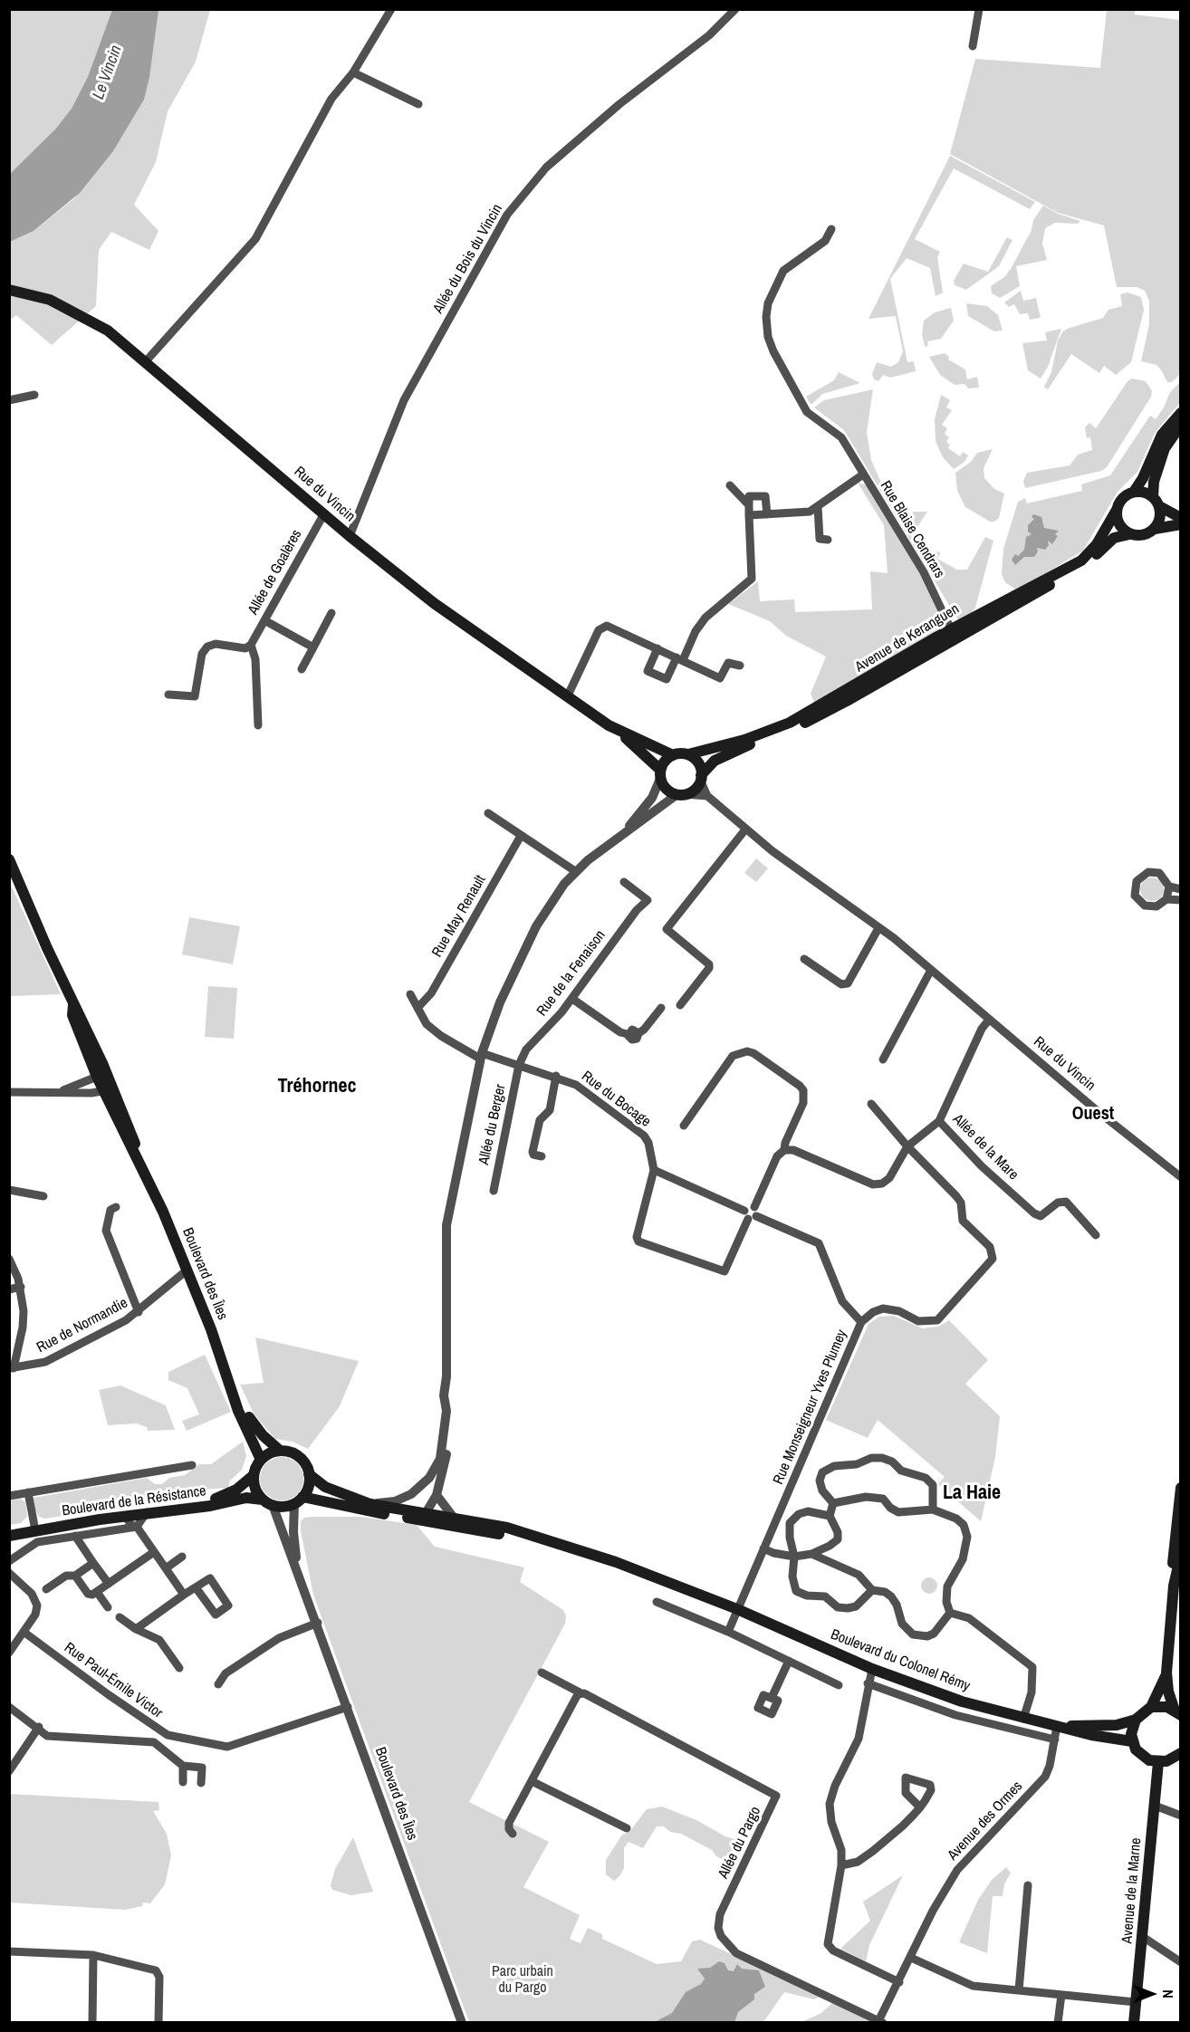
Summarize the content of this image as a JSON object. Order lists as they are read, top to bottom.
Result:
{
  "streets": {
    "main road": [
      "Rue du Vincin",
      "Avenue de Keranguen",
      "Boulevard des Îles",
      "Boulevard de la Résistance",
      "Boulevard du Colonel Rémy",
      "Avenue de la Marne"
    ],
    "street": [
      "Allée du Bois du Vincin",
      "Rue Blaise Cendrars",
      "Allée de Goalères",
      "Rue May Renault",
      "Rue de la Fenaison",
      "Rue du Bocage",
      "Allée du Berger",
      "Allée de la Mare",
      "Rue de Normandie",
      "Rue Monseigneur Yves Plumey",
      "Rue Paul-Émile Victor",
      "Avenue des Ormes",
      "Allée du Pargo"
    ]
  },
  "crossings": [
    ["Allée du Bois du Vincin", "Rue du Vincin"],
    ["Rue du Vincin", "Allée de Goalères"],
    ["Rue du Vincin", "Avenue de Keranguen"],
    ["Rue du Vincin", "Allée de la Mare"],
    ["Rue Blaise Cendrars", "Avenue de Keranguen"],
    ["Rue May Renault", "Rue du Bocage"],
    ["Rue de la Fenaison", "Rue du Bocage"],
    ["Rue de la Fenaison", "Allée du Berger"],
    ["Rue du Bocage", "Allée du Berger"],
    ["Boulevard des Îles", "Rue de Normandie"],
    ["Boulevard des Îles", "Boulevard de la Résistance"],
    ["Boulevard des Îles", "Boulevard du Colonel Rémy"],
    ["Boulevard des Îles", "Rue Paul-Émile Victor"],
    ["Rue Monseigneur Yves Plumey", "Boulevard du Colonel Rémy"],
    ["Boulevard de la Résistance", "Boulevard du Colonel Rémy"],
    ["Boulevard du Colonel Rémy", "Avenue des Ormes"],
    ["Avenue des Ormes", "Allée du Pargo"]
  ],
  "districts": ["Tréhornec", "Ouest", "La Haie"],
  "water": ["Le Vincin"],
  "parks": ["Parc urbain du Pargo"],
  "north": "right"
}
